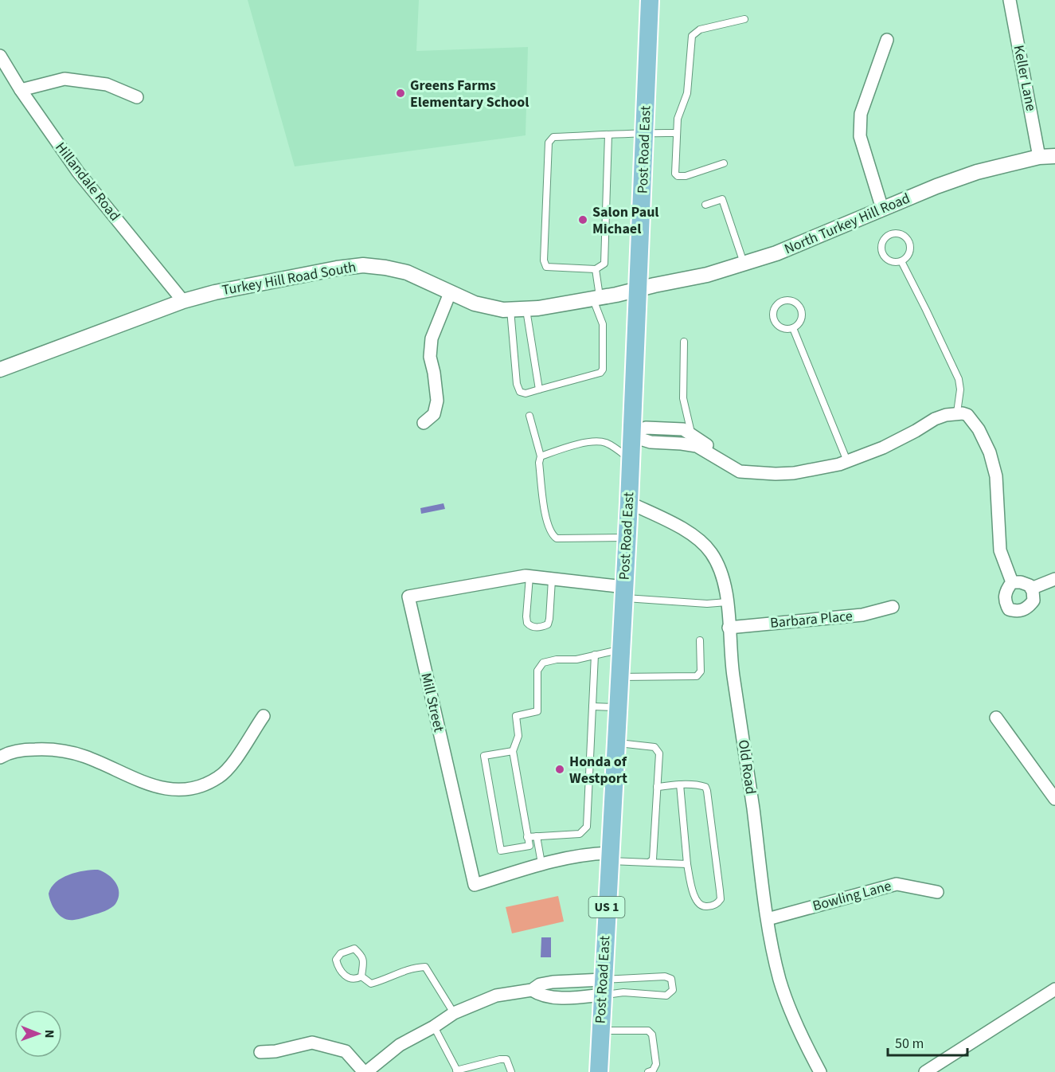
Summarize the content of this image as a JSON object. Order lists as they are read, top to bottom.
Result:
{
  "streets": {
    "main road": ["Post Road East", "US 1"],
    "street": [
      "Keller Lane",
      "Hillandale Road",
      "North Turkey Hill Road",
      "Turkey Hill Road South",
      "Barbara Place",
      "Mill Street",
      "Old Road",
      "Bowling Lane"
    ]
  },
  "crossings": [
    ["Keller Lane", "North Turkey Hill Road"],
    ["Post Road East", "North Turkey Hill Road"],
    ["Post Road East", "Turkey Hill Road South"],
    ["Post Road East", "Mill Street"],
    ["Post Road East", "Old Road"],
    ["Hillandale Road", "Turkey Hill Road South"],
    ["North Turkey Hill Road", "Turkey Hill Road South"],
    ["Barbara Place", "Old Road"],
    ["Old Road", "Bowling Lane"]
  ],
  "places": ["Greens Farms Elementary School", "Salon Paul Michael", "Honda of Westport"],
  "scale_bar": "50 m",
  "north": "right"
}
